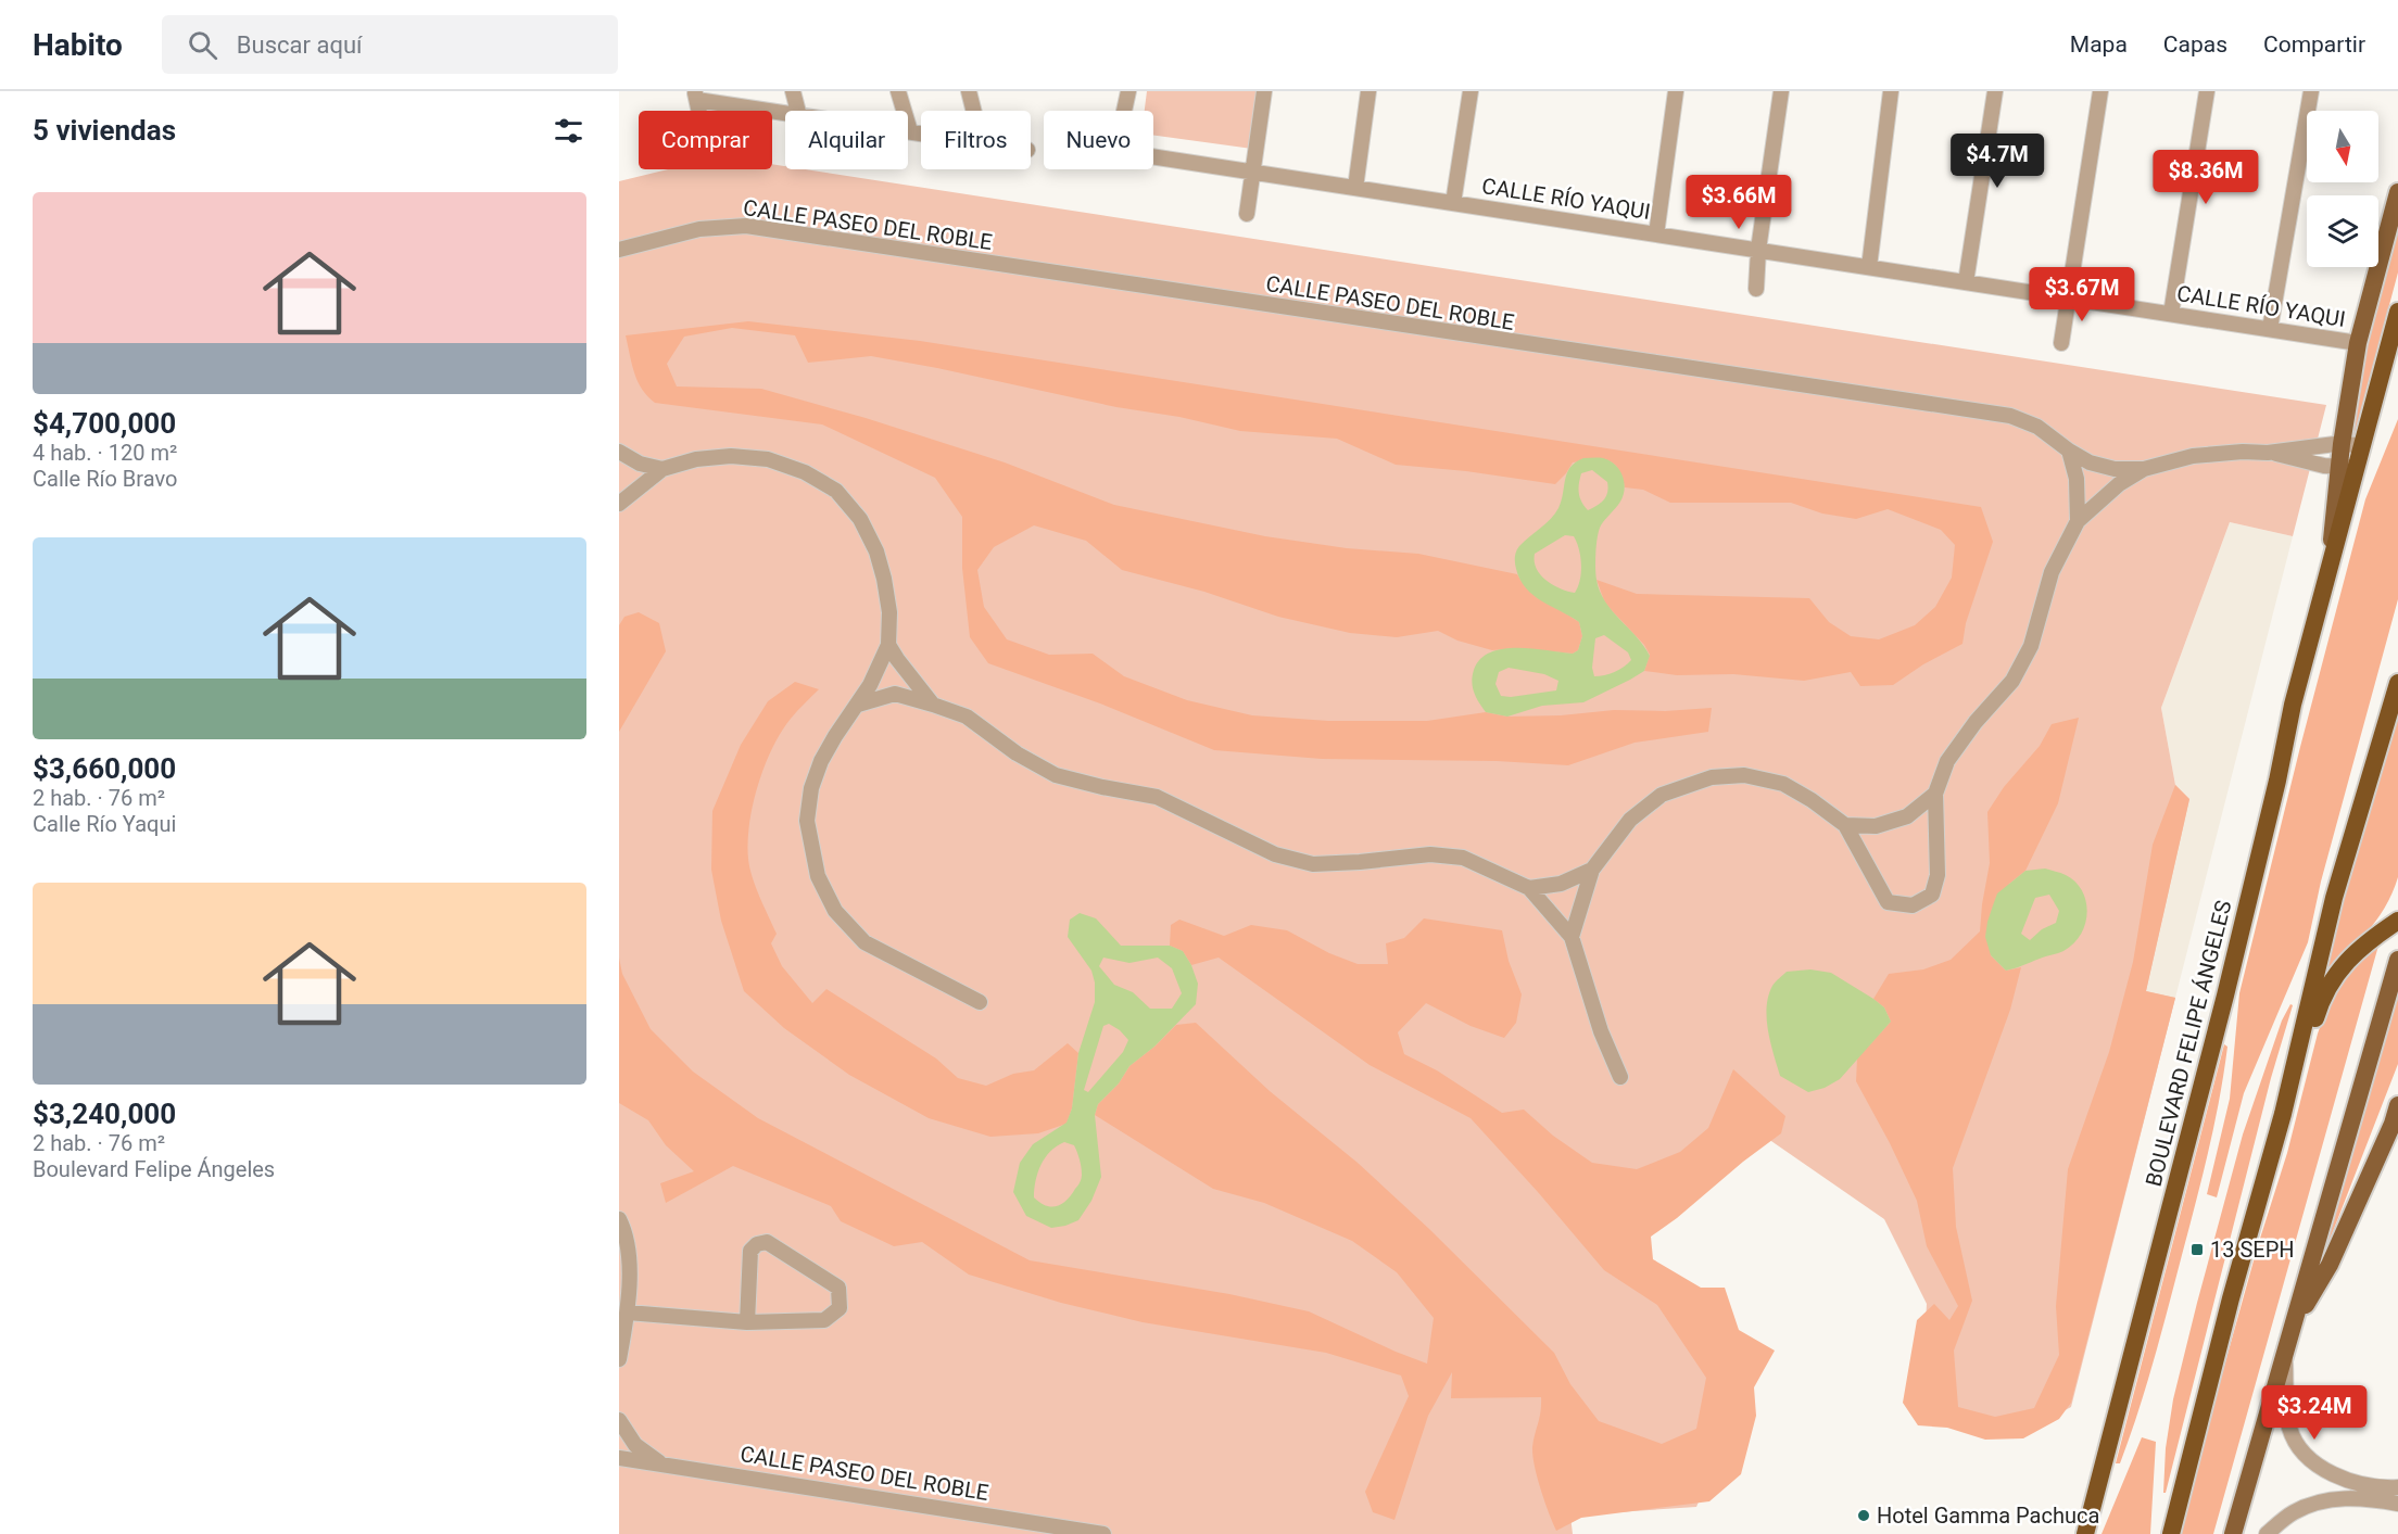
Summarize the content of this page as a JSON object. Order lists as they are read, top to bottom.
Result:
{
  "streets": {
    "highway": ["BOULEVARD FELIPE ÁNGELES"],
    "street": ["CALLE RÍO YAQUI", "CALLE PASEO DEL ROBLE"]
  },
  "crossings": [
    ["CALLE RÍO YAQUI", "BOULEVARD FELIPE ÁNGELES"]
  ],
  "places": {
    "transit": ["13 SEPH"],
    "other": ["Hotel Gamma Pachuca"]
  },
  "north": "bottom",
  "page": {
    "header": "Habito",
    "search": "Buscar aquí",
    "nav": ["Mapa", "Capas", "Compartir"],
    "heading": "5 viviendas",
    "chip": [
      "Comprar",
      "Alquilar",
      "Filtros",
      "Nuevo"
    ],
    "price": [
      "$4.7M",
      "$8.36M",
      "$3.66M",
      "$3.67M",
      "$3.24M"
    ],
    "list": [
      {
        "name": "$4,700,000",
        "note": "4 hab. · 120 m² · Calle Río Bravo"
      },
      {
        "name": "$3,660,000",
        "note": "2 hab. · 76 m² · Calle Río Yaqui"
      },
      {
        "name": "$3,240,000",
        "note": "2 hab. · 76 m² · Boulevard Felipe Ángeles"
      }
    ]
  }
}
